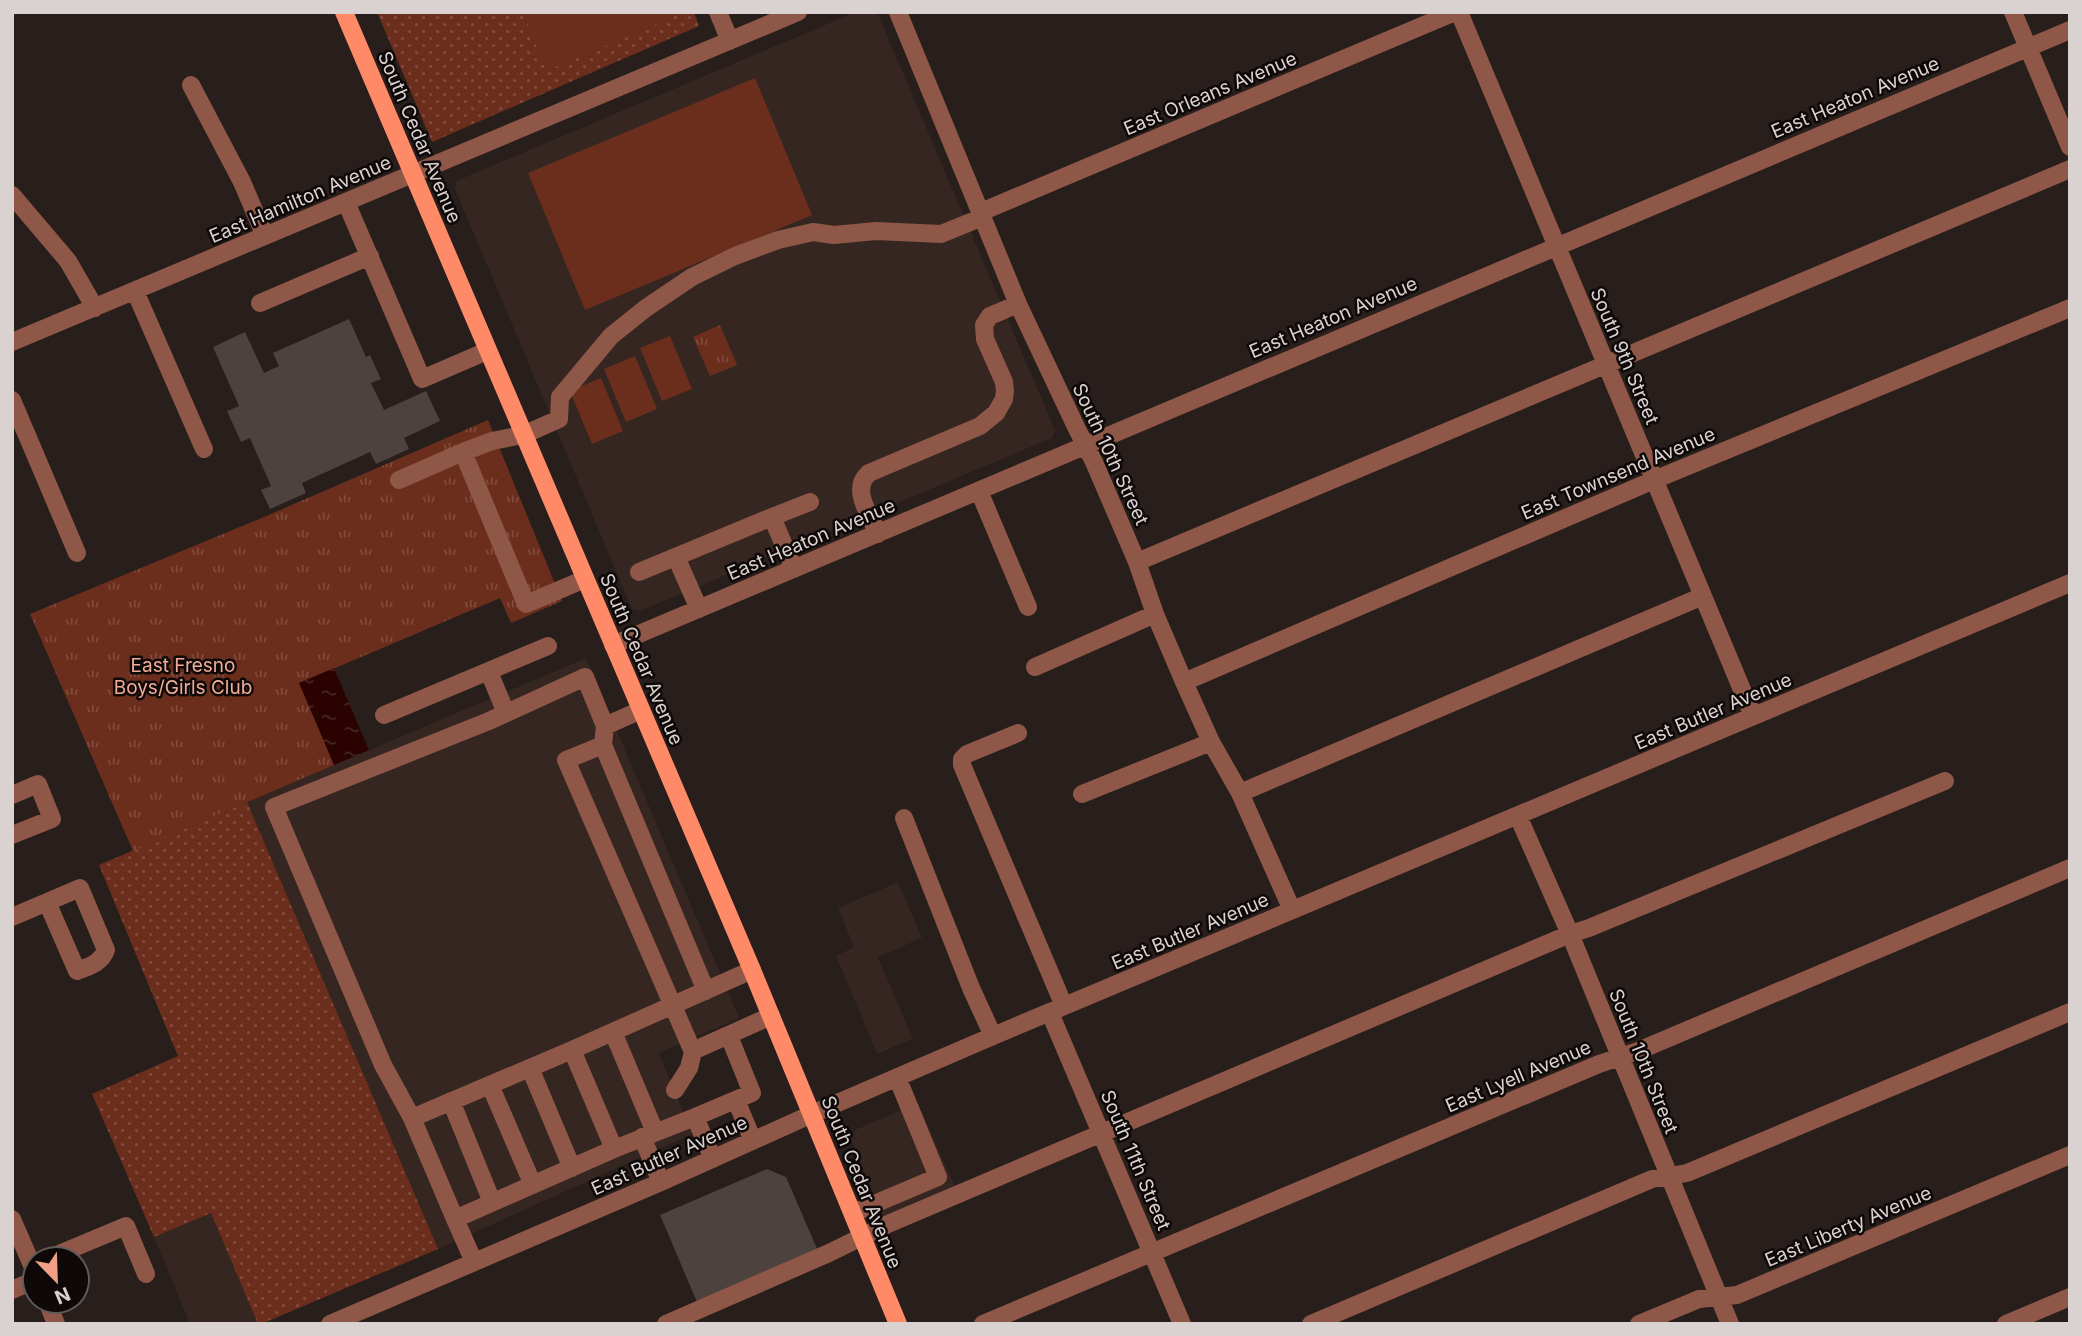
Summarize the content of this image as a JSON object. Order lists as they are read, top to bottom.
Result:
{
  "streets": {
    "main road": ["South Cedar Avenue"],
    "street": [
      "East Orleans Avenue",
      "East Heaton Avenue",
      "East Hamilton Avenue",
      "South 9th Street",
      "South 10th Street",
      "East Townsend Avenue",
      "East Butler Avenue",
      "East Lyell Avenue",
      "South 11th Street",
      "East Liberty Avenue"
    ]
  },
  "crossings": [
    ["East Orleans Avenue", "South Cedar Avenue"],
    ["East Orleans Avenue", "South 9th Street"],
    ["East Orleans Avenue", "South 10th Street"],
    ["East Heaton Avenue", "South Cedar Avenue"],
    ["East Heaton Avenue", "South 9th Street"],
    ["East Heaton Avenue", "South 10th Street"],
    ["South Cedar Avenue", "East Hamilton Avenue"],
    ["South Cedar Avenue", "East Butler Avenue"],
    ["South 9th Street", "East Townsend Avenue"],
    ["South 9th Street", "East Butler Avenue"],
    ["South 10th Street", "East Townsend Avenue"],
    ["South 10th Street", "East Butler Avenue"],
    ["South 10th Street", "East Lyell Avenue"],
    ["South 10th Street", "East Liberty Avenue"],
    ["East Butler Avenue", "South 11th Street"],
    ["East Lyell Avenue", "South 11th Street"]
  ],
  "parks": ["East Fresno Boys/Girls Club"],
  "north": "bottom right"
}
